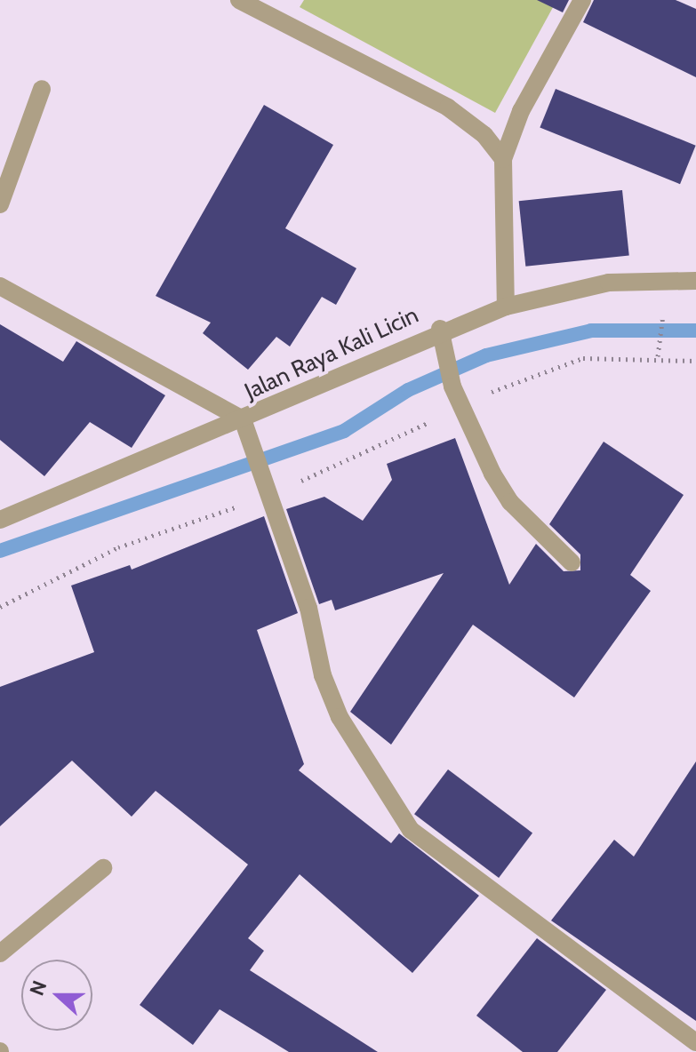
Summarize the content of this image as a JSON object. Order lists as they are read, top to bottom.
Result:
{
  "streets": {
    "street": ["Jalan Raya Kali Licin"]
  },
  "north": "left"
}
